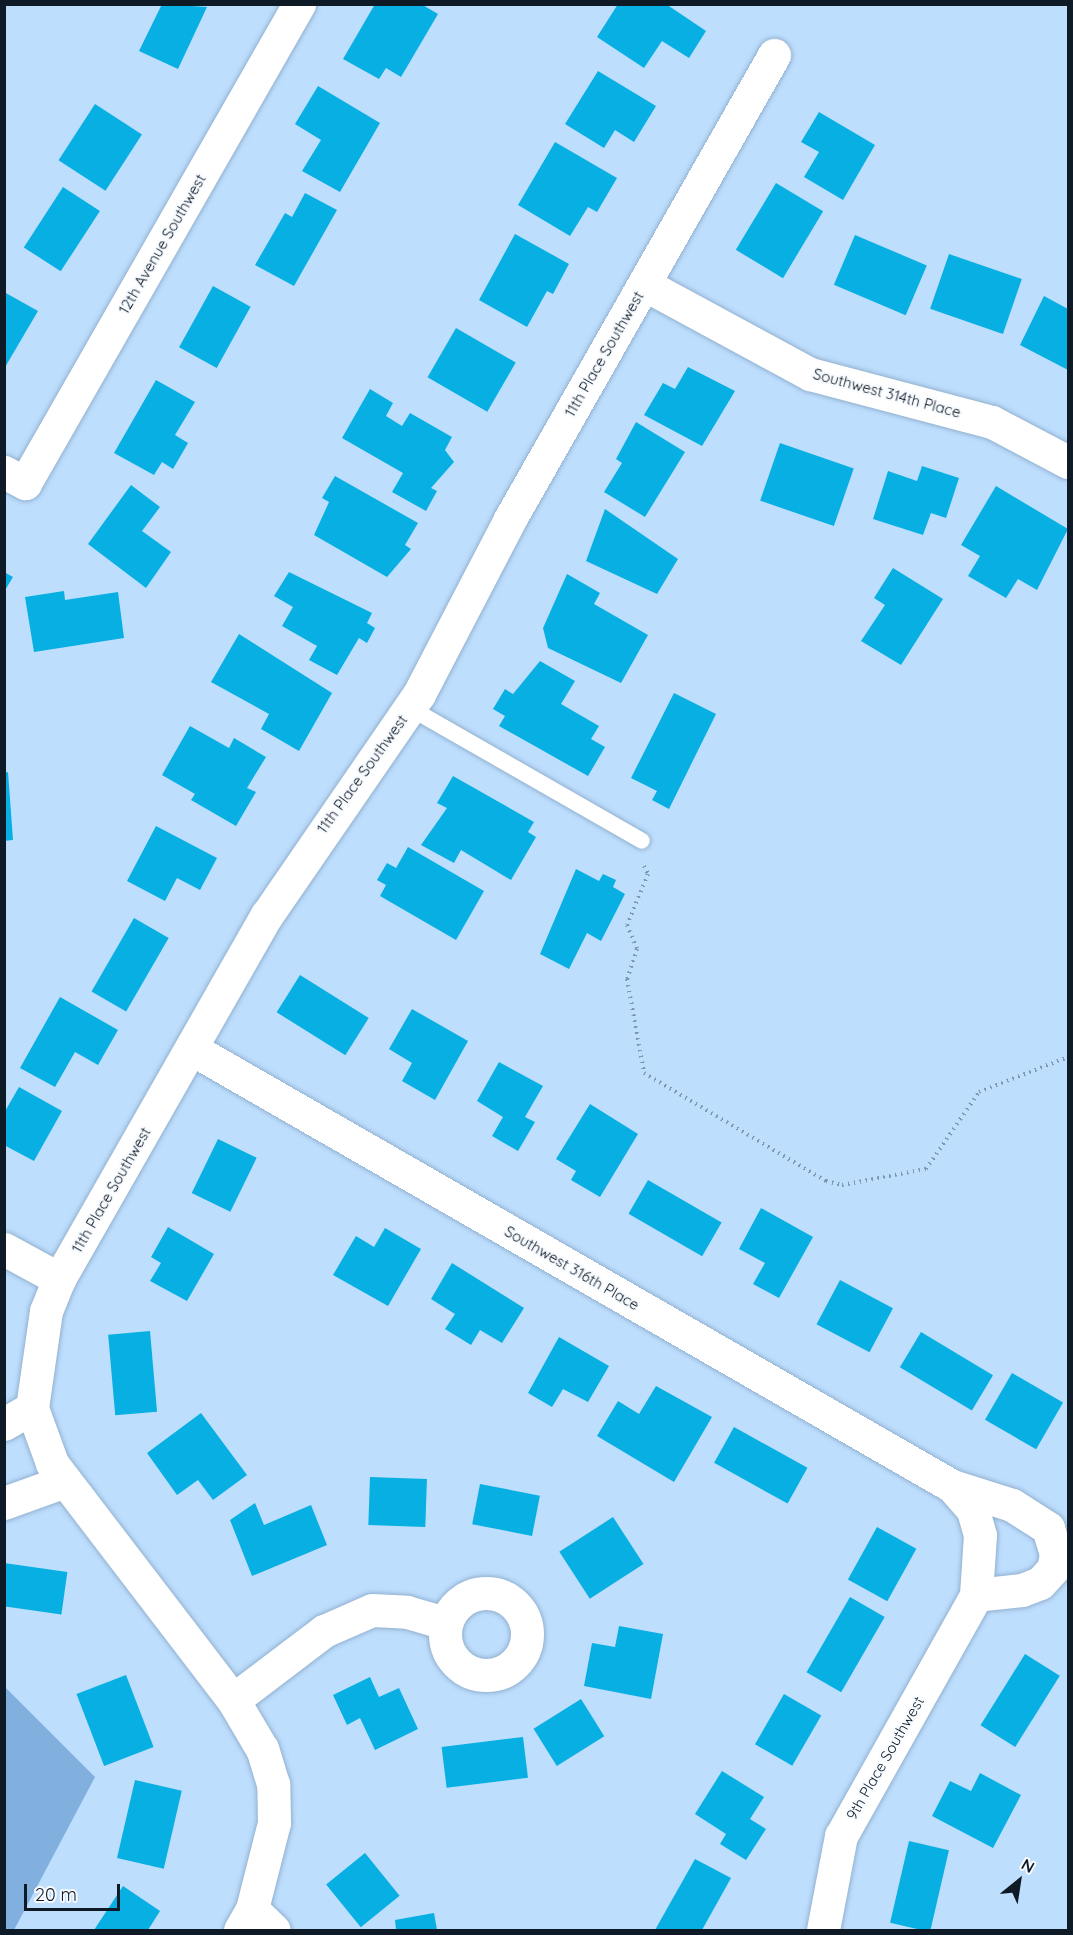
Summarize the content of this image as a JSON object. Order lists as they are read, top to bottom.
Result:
{
  "streets": {
    "street": [
      "12th Avenue Southwest",
      "11th Place Southwest",
      "Southwest 314th Place",
      "Southwest 316th Place",
      "9th Place Southwest"
    ]
  },
  "crossings": [
    ["11th Place Southwest", "Southwest 314th Place"],
    ["11th Place Southwest", "Southwest 316th Place"],
    ["Southwest 316th Place", "9th Place Southwest"]
  ],
  "scale_bar": "20 m",
  "north": "top right"
}
